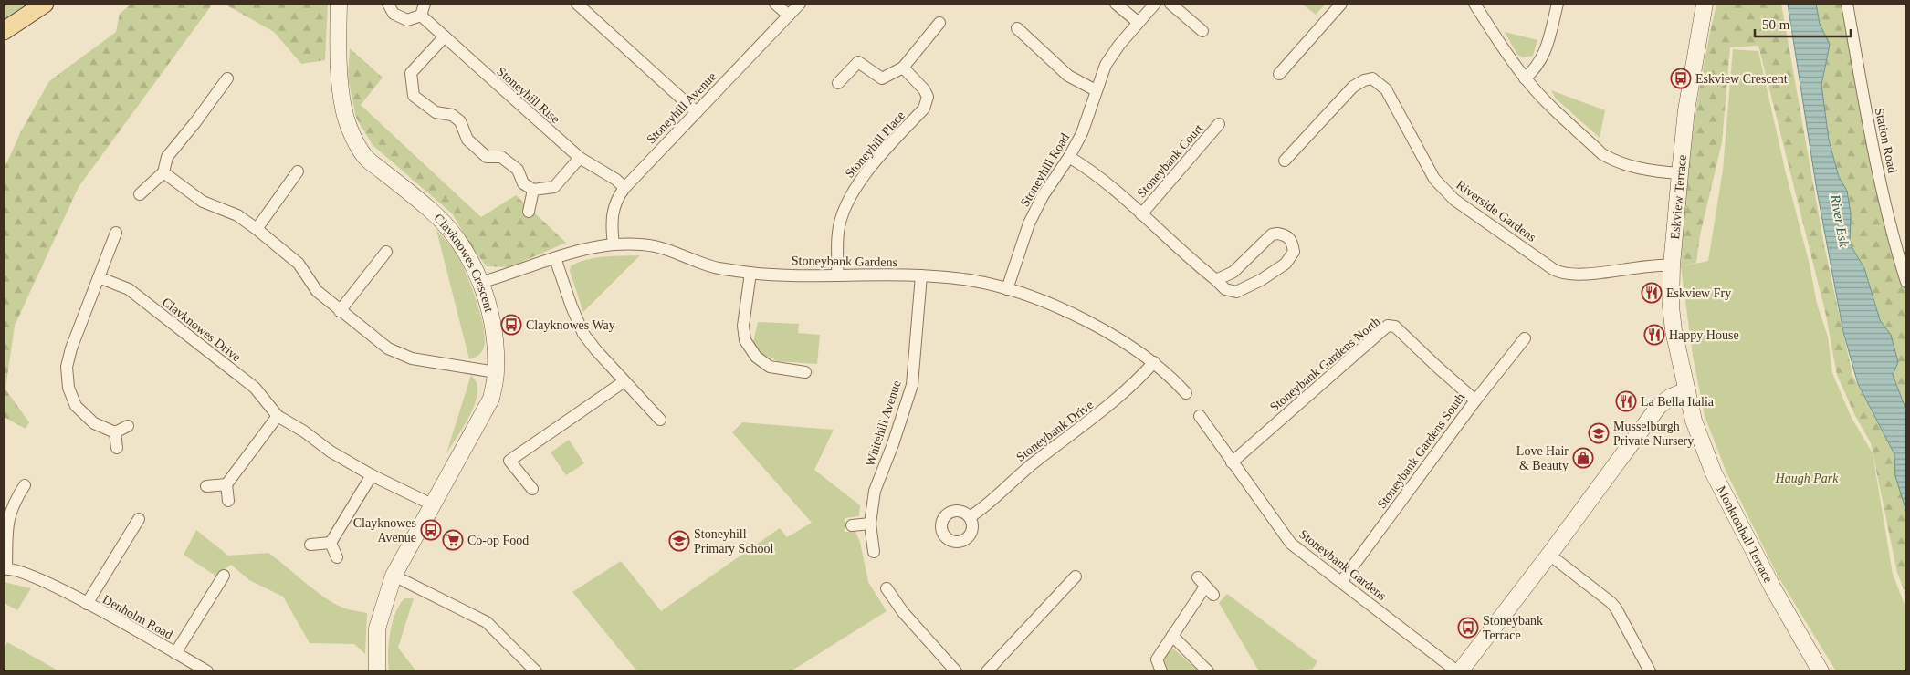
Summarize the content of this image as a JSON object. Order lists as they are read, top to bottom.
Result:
{
  "streets": {
    "street": [
      "Stoneyhill Rise",
      "Stoneyhill Avenue",
      "Station Road",
      "Stoneyhill Place",
      "Stoneybank Court",
      "Stoneyhill Road",
      "Eskview Terrace",
      "Riverside Gardens",
      "Stoneybank Gardens",
      "Clayknowes Crescent",
      "Clayknowes Drive",
      "Stoneybank Gardens North",
      "Whitehill Avenue",
      "Stoneybank Drive",
      "Stoneybank Gardens South",
      "Monktonhall Terrace",
      "Denholm Road"
    ]
  },
  "crossings": [
    ["Stoneyhill Rise", "Stoneyhill Avenue"],
    ["Stoneyhill Avenue", "Stoneybank Gardens"],
    ["Stoneyhill Place", "Stoneybank Gardens"],
    ["Stoneybank Court", "Stoneyhill Road"],
    ["Stoneyhill Road", "Stoneybank Gardens"],
    ["Eskview Terrace", "Riverside Gardens"],
    ["Eskview Terrace", "Monktonhall Terrace"],
    ["Stoneybank Gardens", "Clayknowes Crescent"],
    ["Stoneybank Gardens", "Stoneybank Gardens North"],
    ["Stoneybank Gardens", "Whitehill Avenue"],
    ["Stoneybank Gardens", "Stoneybank Drive"],
    ["Stoneybank Gardens", "Stoneybank Gardens South"],
    ["Clayknowes Crescent", "Clayknowes Drive"],
    ["Stoneybank Gardens North", "Stoneybank Gardens South"]
  ],
  "water": ["River Esk"],
  "parks": ["Haugh Park"],
  "places": {
    "bus stop": [
      "Eskview Crescent",
      "Clayknowes Way",
      "Clayknowes Avenue",
      "Stoneybank Terrace"
    ],
    "restaurant": ["Eskview Fry", "Happy House", "La Bella Italia"],
    "school or university": ["Musselburgh Private Nursery", "Stoneyhill Primary School"],
    "shop": ["Love Hair & Beauty"],
    "supermarket": ["Co-op Food"]
  },
  "scale_bar": "50 m"
}
